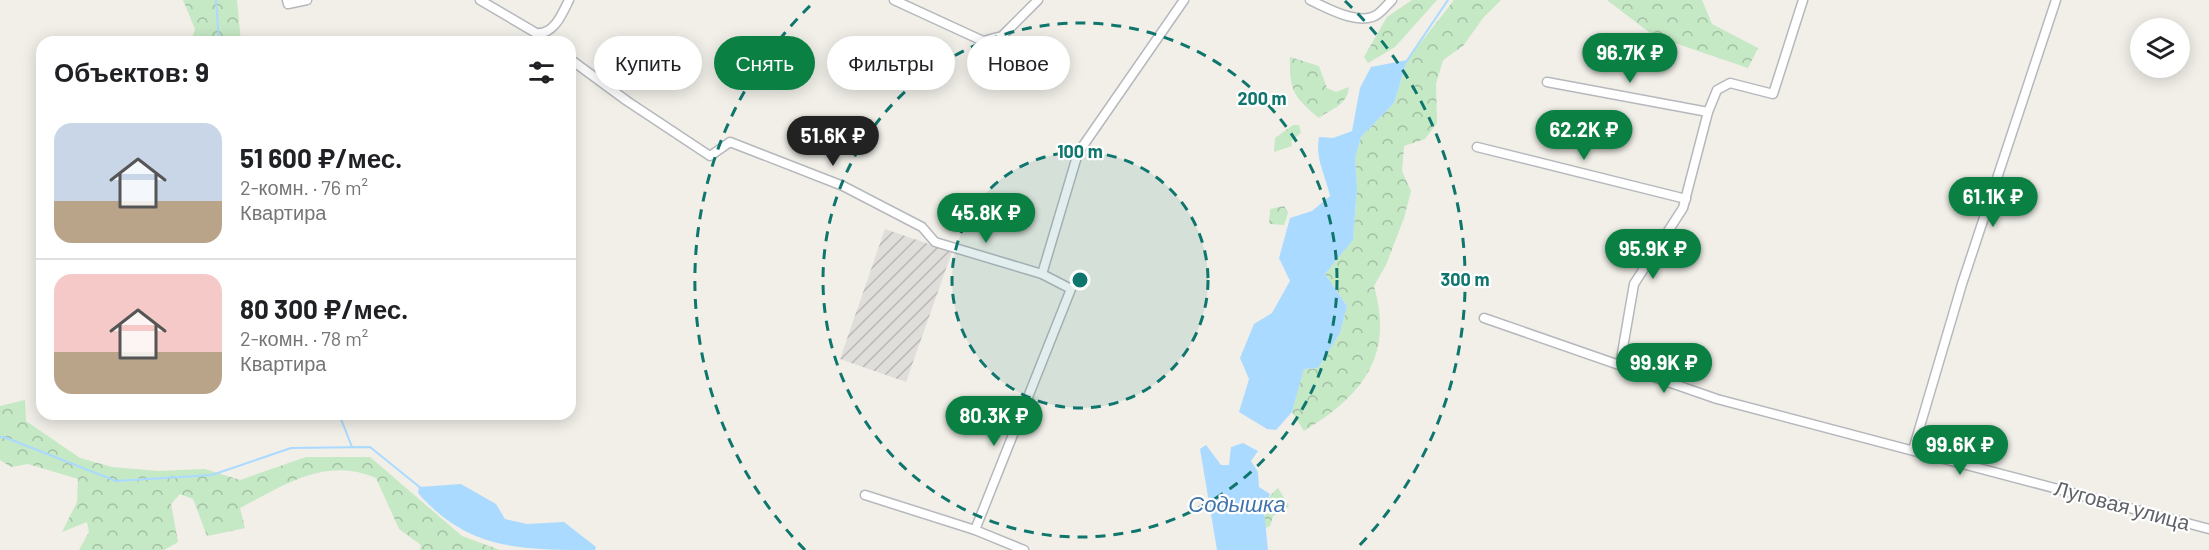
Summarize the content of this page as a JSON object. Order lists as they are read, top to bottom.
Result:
{
  "streets": {
    "street": ["Луговая улица"]
  },
  "water": ["Содышка"],
  "page": {
    "price": [
      "96.7K ₽",
      "62.2K ₽",
      "51.6K ₽",
      "61.1K ₽",
      "45.8K ₽",
      "95.9K ₽",
      "99.9K ₽",
      "80.3K ₽",
      "99.6K ₽"
    ],
    "chip": [
      "Купить",
      "Снять",
      "Фильтры",
      "Новое"
    ],
    "heading": "Объектов: 9",
    "list": [
      {
        "name": "51 600 ₽/мес.",
        "note": "2-комн. · 76 m² · Квартира"
      },
      {
        "name": "80 300 ₽/мес.",
        "note": "2-комн. · 78 m² · Квартира"
      }
    ]
  },
  "rings": ["200 m", "100 m", "300 m"]
}
